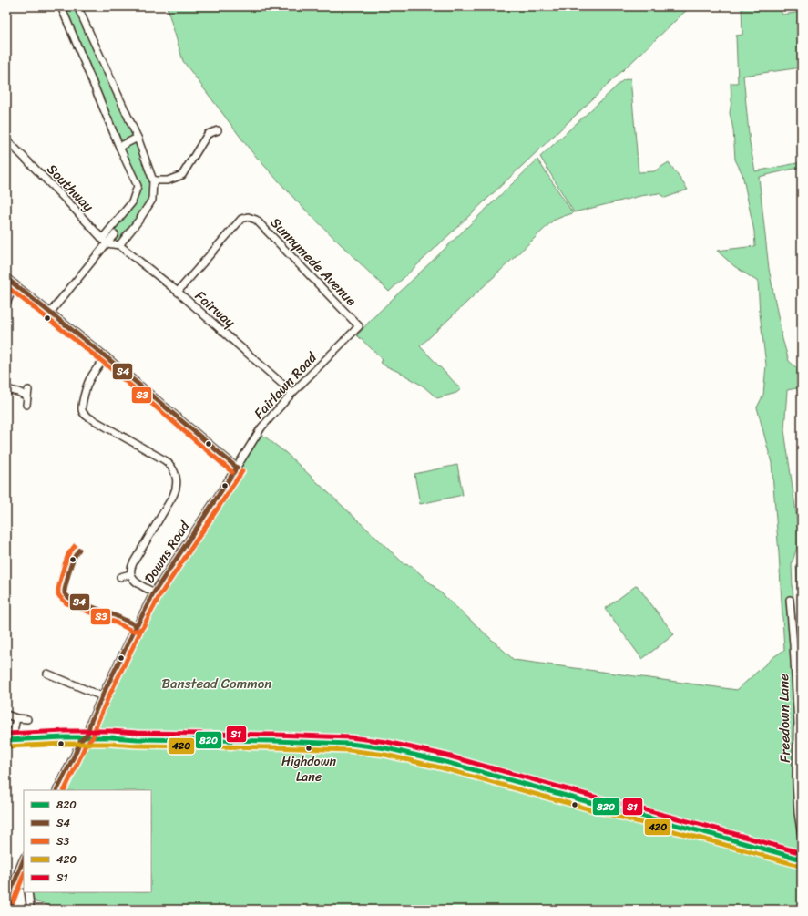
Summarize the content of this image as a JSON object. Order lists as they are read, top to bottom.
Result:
{
  "streets": {
    "street": [
      "Southway",
      "Sunnymede Avenue",
      "Fairway",
      "Fairlawn Road",
      "Downs Road",
      "Freedown Lane"
    ]
  },
  "crossings": [
    ["Sunnymede Avenue", "Fairway"],
    ["Sunnymede Avenue", "Fairlawn Road"],
    ["Fairway", "Fairlawn Road"],
    ["Fairlawn Road", "Downs Road"]
  ],
  "parks": ["Banstead Common"],
  "places": ["Highdown Lane"],
  "lines": [
    "transit line S4",
    "transit line S3",
    "transit line S1",
    "transit line 820",
    "transit line 420"
  ],
  "legend": [
    "820",
    "S4",
    "S3",
    "420",
    "S1"
  ]
}
